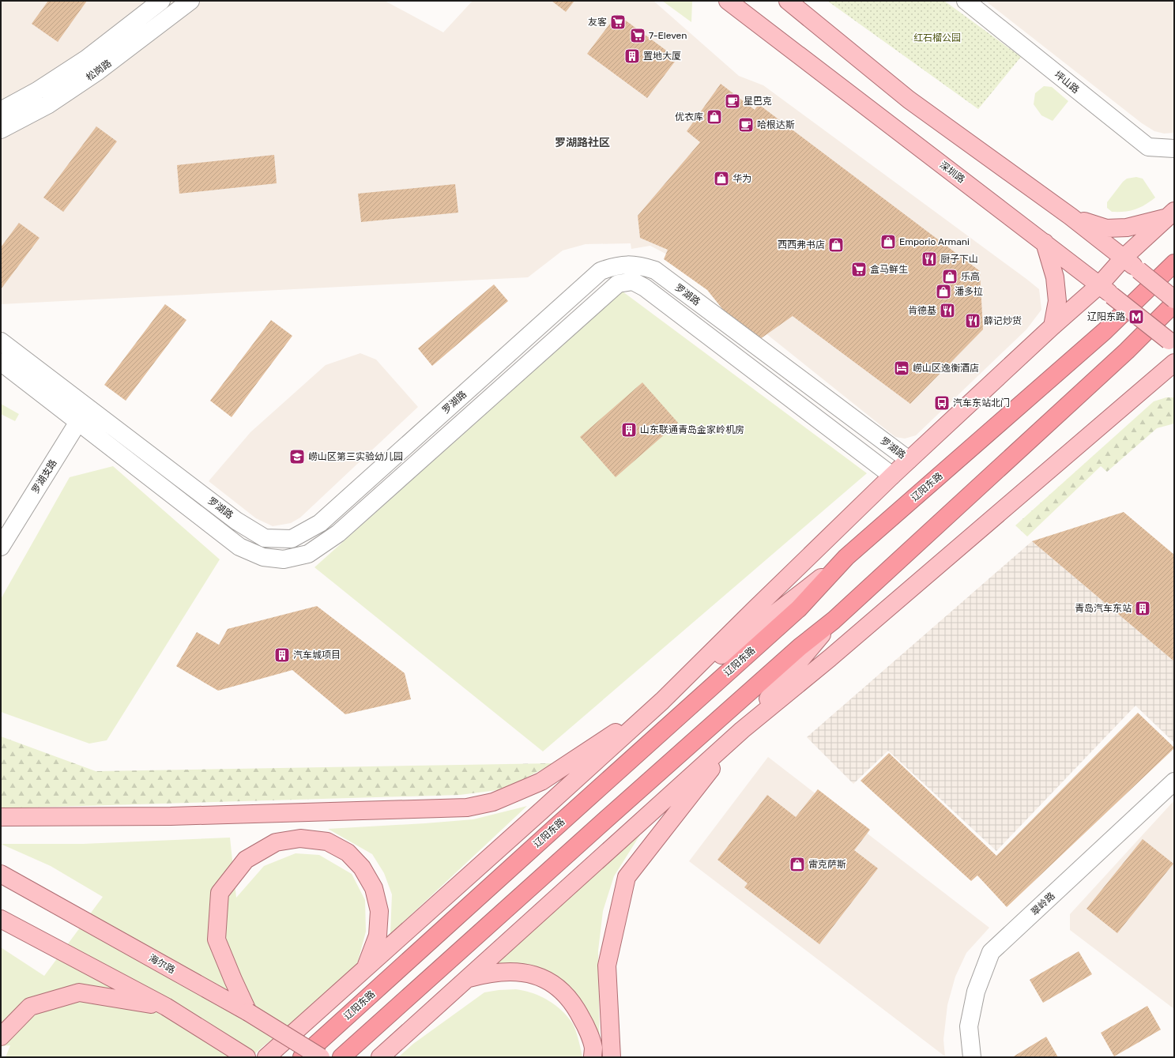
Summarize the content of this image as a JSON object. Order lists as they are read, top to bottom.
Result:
{
  "streets": {
    "highway": ["辽阳东路"],
    "main road": ["深圳路", "海尔路"],
    "street": [
      "松岗路",
      "坪山路",
      "罗湖路",
      "罗湖支路",
      "翠岭路"
    ]
  },
  "crossings": [
    ["罗湖路", "罗湖支路"]
  ],
  "districts": ["罗湖路社区"],
  "parks": ["红石榴公园"],
  "places": {
    "supermarket": ["友客", "7-Eleven", "盒马鲜生"],
    "building": [
      "置地大厦",
      "山东联通青岛金家岭机房",
      "青岛汽车东站",
      "汽车城项目"
    ],
    "cafe": ["星巴克", "哈根达斯"],
    "shop": [
      "优衣库",
      "华为",
      "Emporio Armani",
      "西西弗书店",
      "乐高",
      "潘多拉",
      "雷克萨斯"
    ],
    "restaurant": ["厨子下山", "肯德基", "薛记炒货"],
    "metro station": ["辽阳东路"],
    "hotel": ["崂山区逸衡酒店"],
    "bus stop": ["汽车东站北门"],
    "school or university": ["崂山区第三实验幼儿园"]
  }
}
